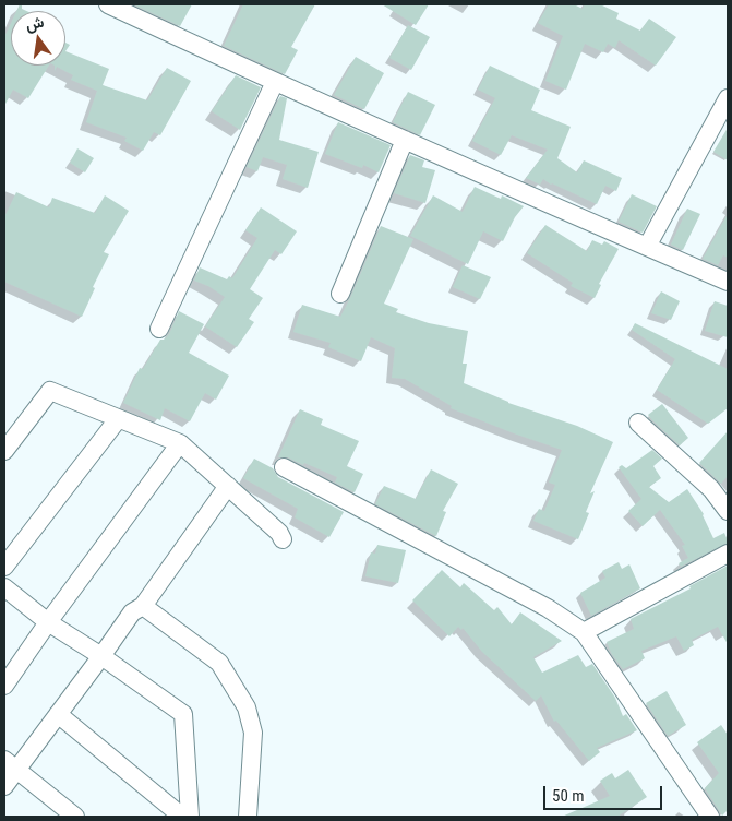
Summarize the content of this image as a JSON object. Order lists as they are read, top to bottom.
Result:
{
  "scale_bar": "50 m",
  "north": "top"
}
